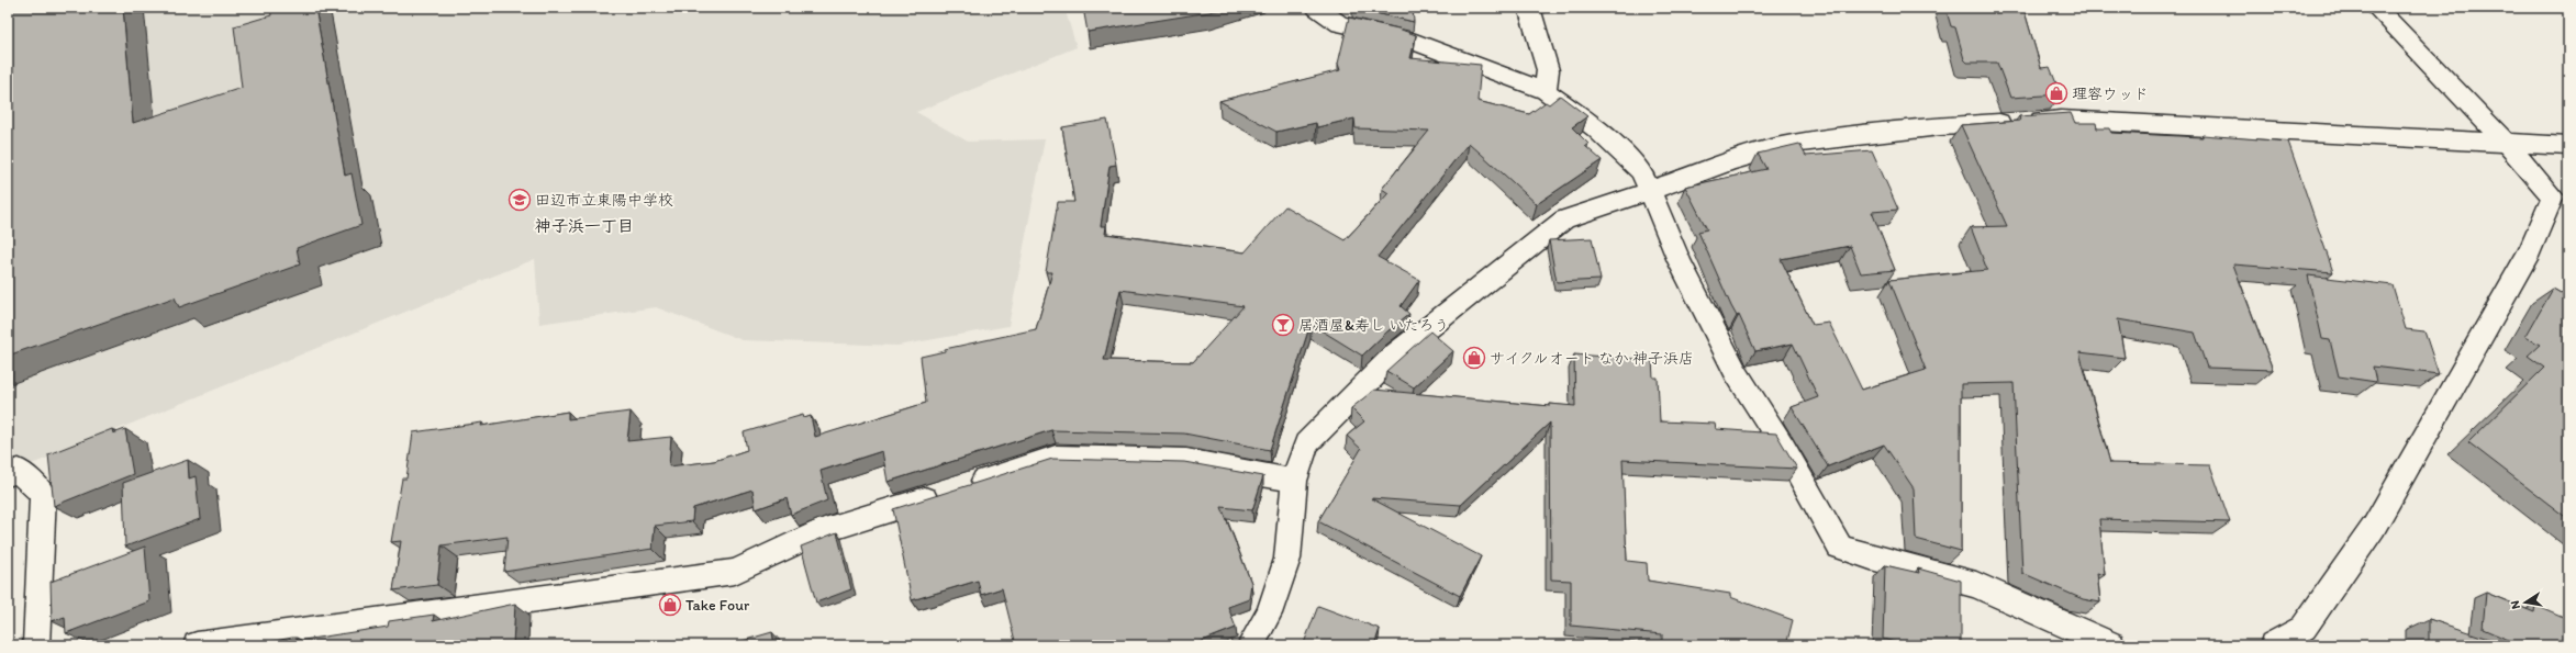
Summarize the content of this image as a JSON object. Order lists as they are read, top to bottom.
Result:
{
  "districts": ["神子浜一丁目"],
  "places": {
    "shop": ["理容ウッド", "サイクルオート なか 神子浜店", "Take Four"],
    "school or university": ["田辺市立東陽中学校"],
    "bar": ["居酒屋&寿し いたろう"]
  },
  "north": "left"
}
